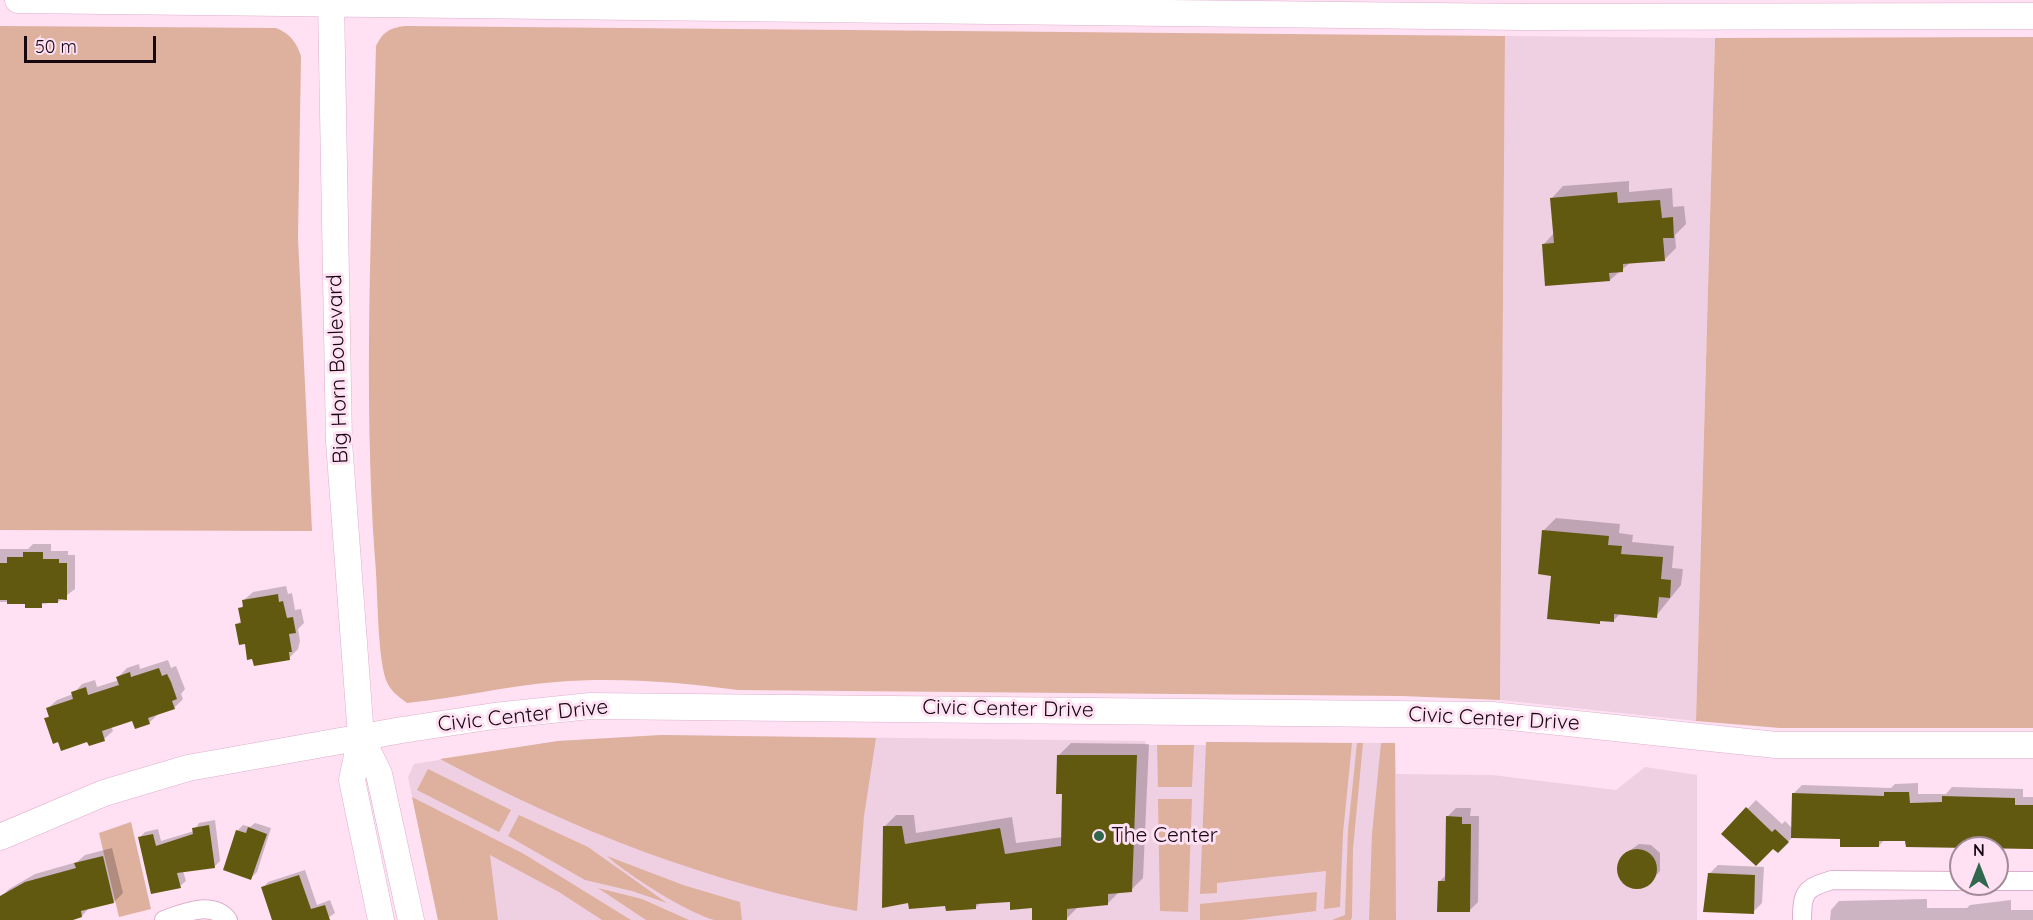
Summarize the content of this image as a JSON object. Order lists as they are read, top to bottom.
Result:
{
  "streets": {
    "main road": ["Big Horn Boulevard", "Civic Center Drive"]
  },
  "crossings": [
    ["Big Horn Boulevard", "Civic Center Drive"]
  ],
  "places": ["The Center"],
  "scale_bar": "50 m",
  "north": "top"
}
